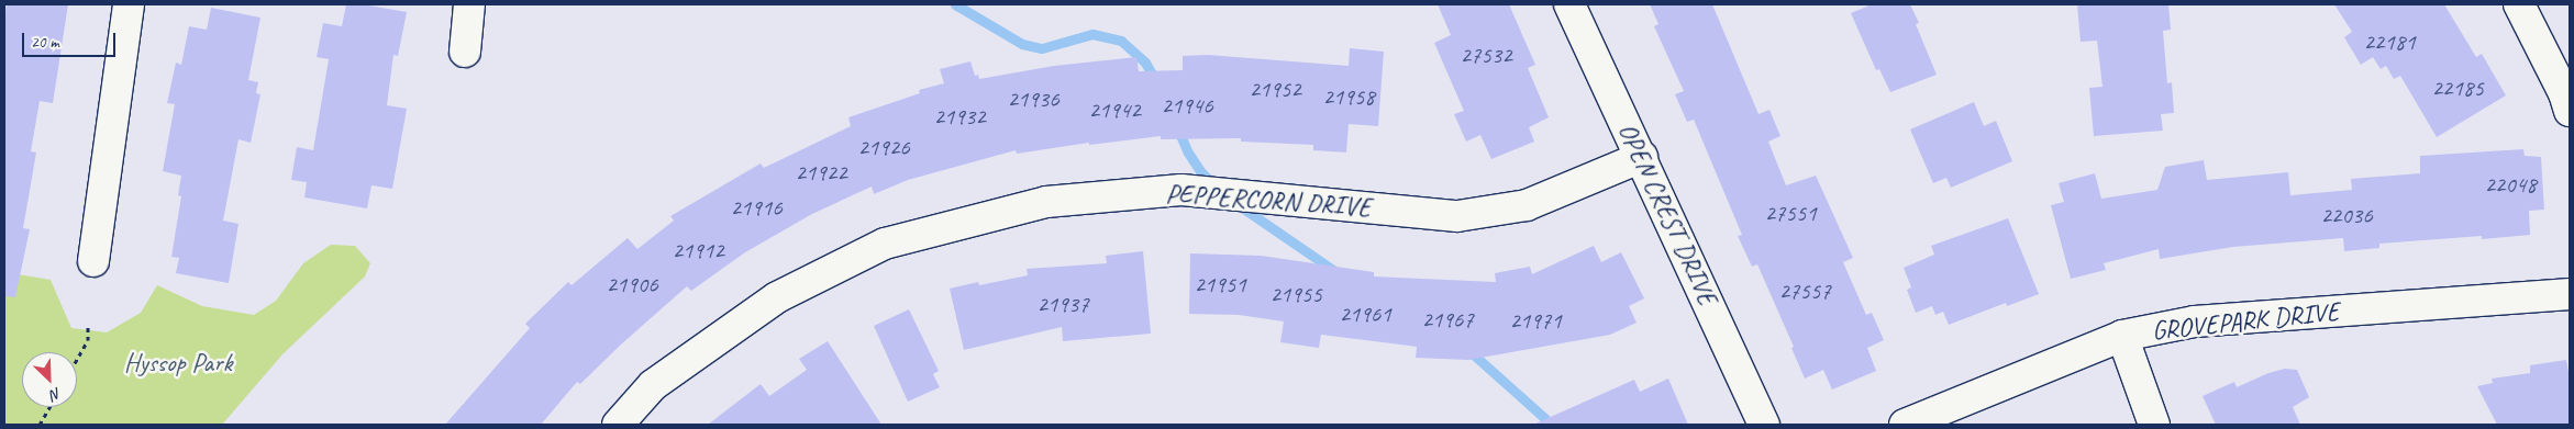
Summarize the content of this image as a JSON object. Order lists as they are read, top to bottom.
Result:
{
  "streets": {
    "street": ["PEPPERCORN DRIVE", "OPEN CREST DRIVE", "GROVEPARK DRIVE"]
  },
  "crossings": [
    ["PEPPERCORN DRIVE", "OPEN CREST DRIVE"]
  ],
  "parks": ["Hyssop Park"],
  "house_numbers": [
    "22181",
    "27532",
    "22185",
    "21952",
    "21958",
    "21936",
    "21946",
    "21942",
    "21932",
    "21926",
    "21922",
    "22048",
    "21916",
    "27551",
    "22036",
    "21912",
    "21906",
    "21951",
    "27557",
    "21955",
    "21937",
    "21961",
    "21967",
    "21971"
  ],
  "scale_bar": "20 m",
  "north": "bottom right"
}
